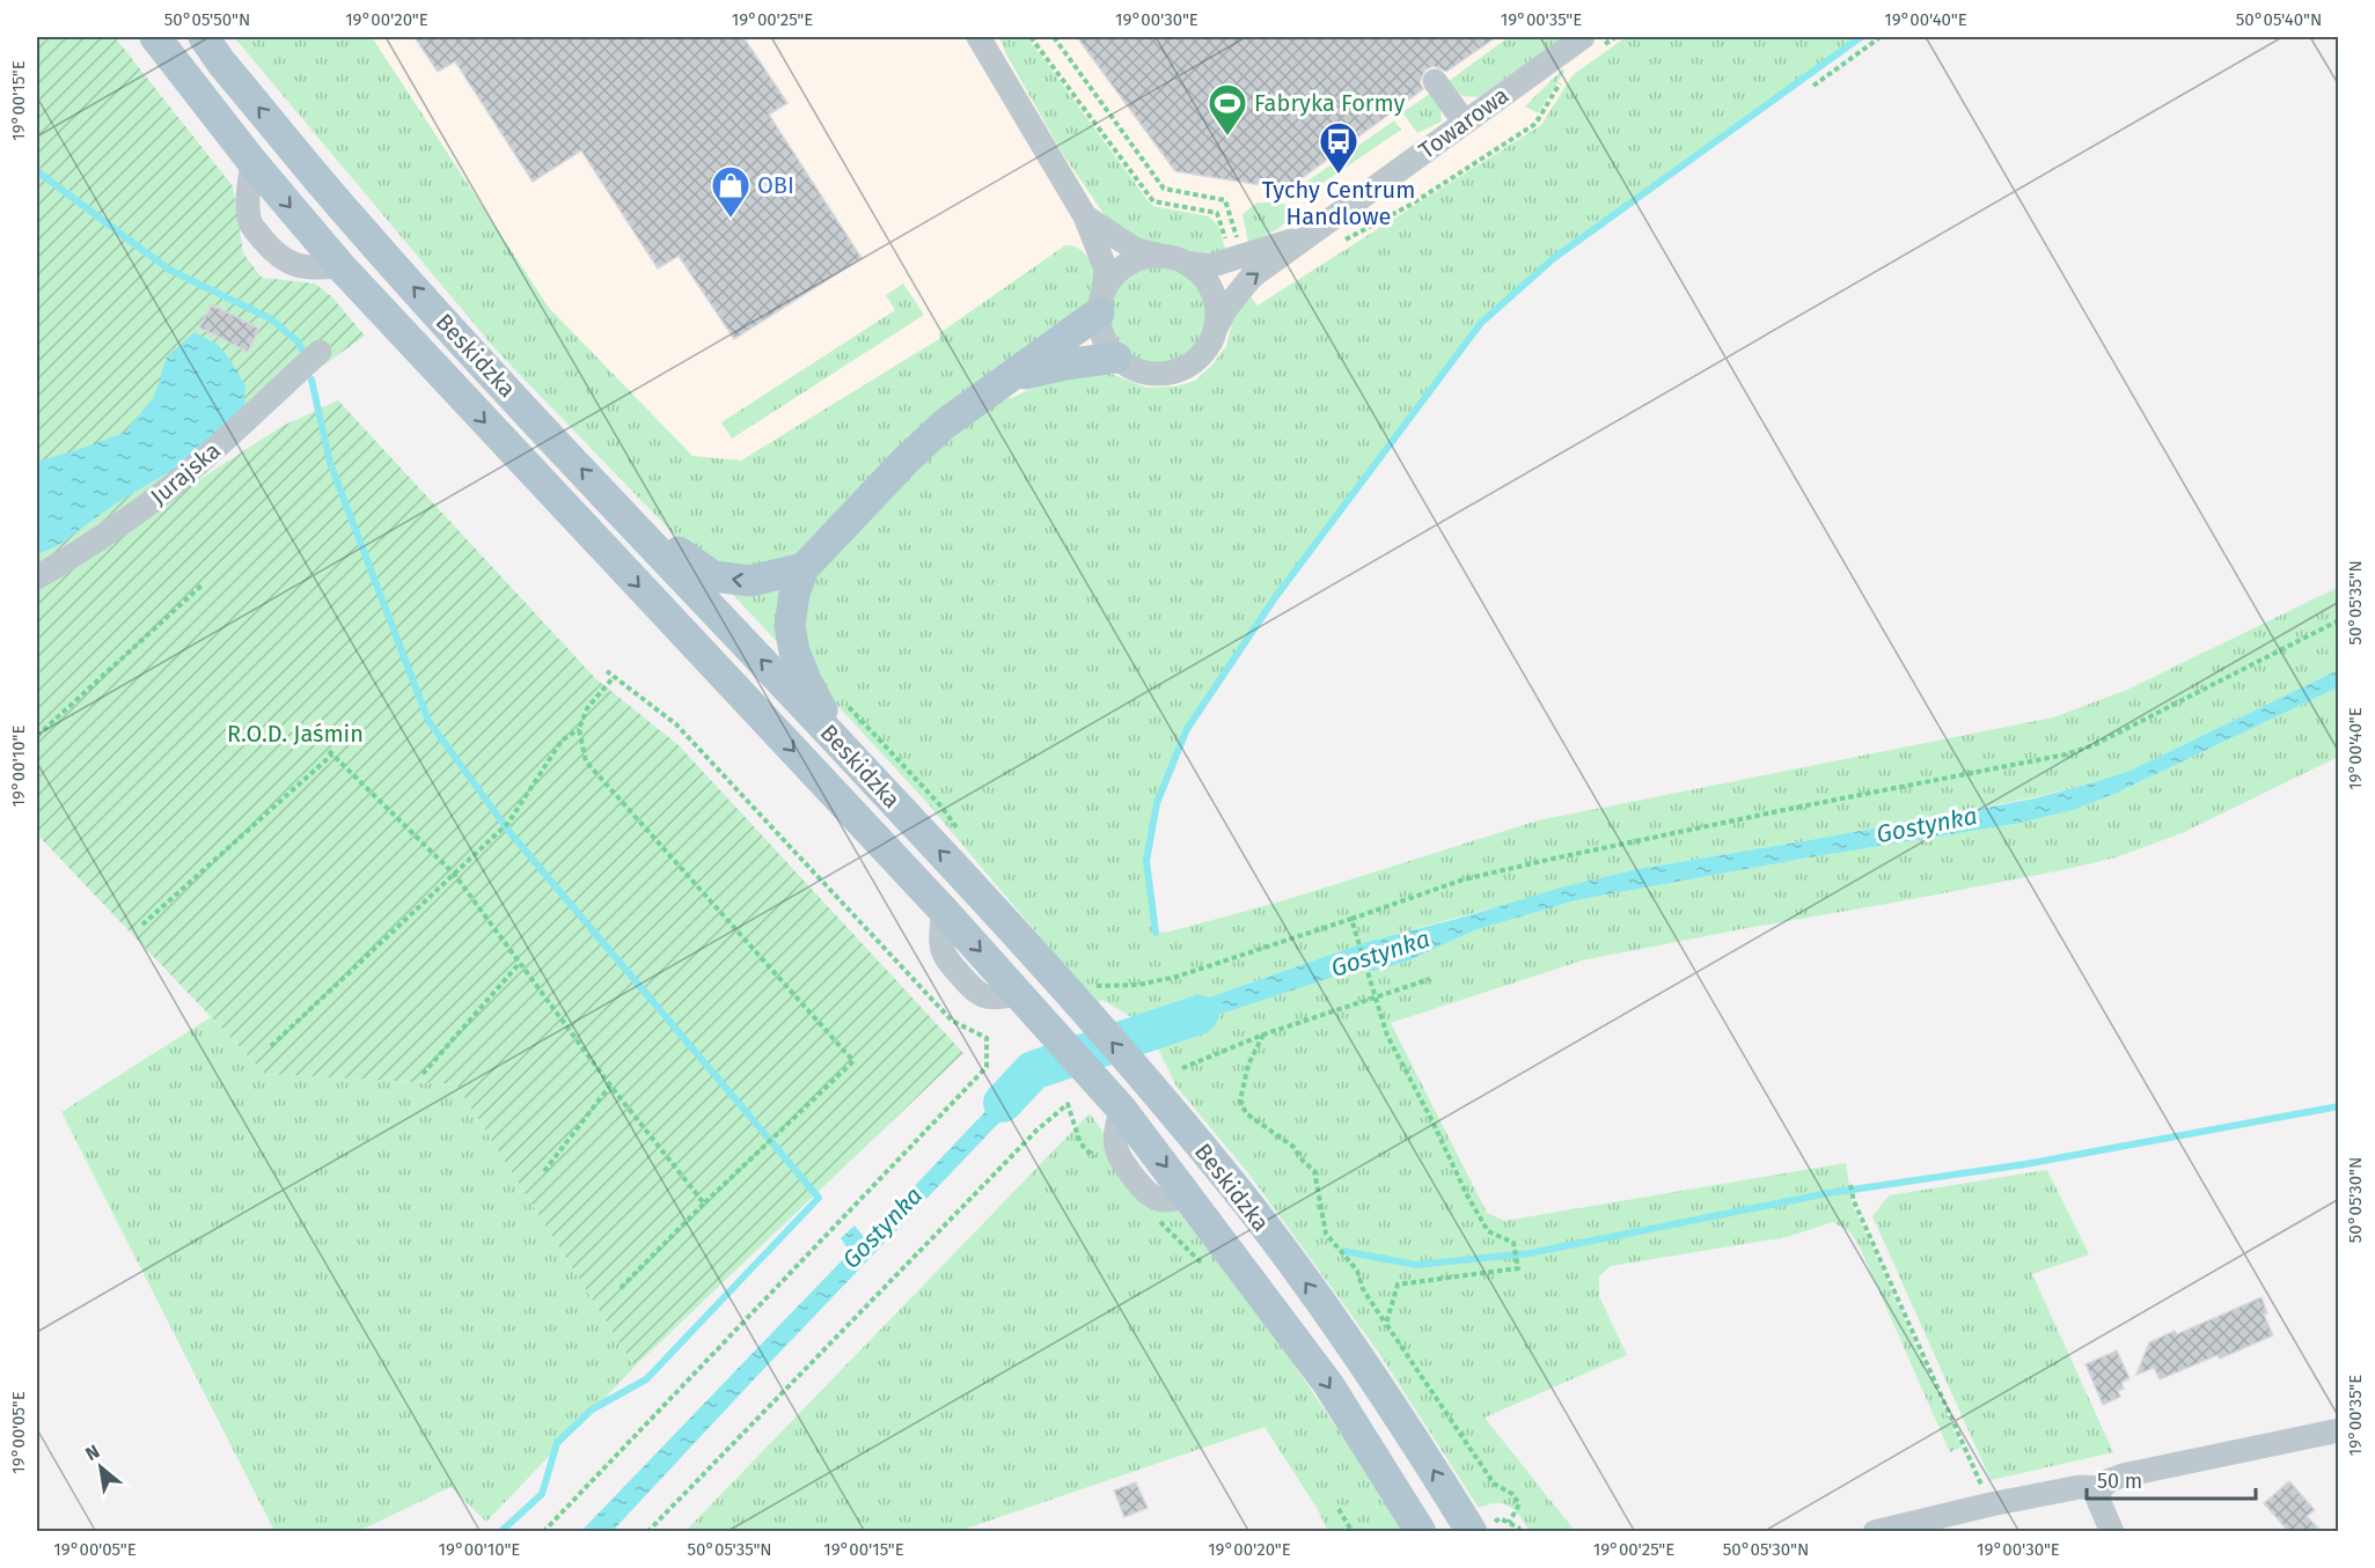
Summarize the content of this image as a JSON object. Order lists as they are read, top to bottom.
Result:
{
  "streets": {
    "main road": ["Beskidzka"],
    "street": ["Towarowa", "Jurajska"]
  },
  "water": ["Gostynka"],
  "parks": ["R.O.D. Jaśmin"],
  "places": {
    "sports": ["Fabryka Formy"],
    "bus stop": ["Tychy Centrum Handlowe"],
    "shop": ["OBI"]
  },
  "scale_bar": "50 m",
  "north": "top left",
  "coordinates": [
    "50°05'50\"N",
    "19°00'20\"E",
    "19°00'25\"E",
    "19°00'30\"E",
    "19°00'35\"E",
    "19°00'40\"E",
    "50°05'40\"N",
    "19°00'15\"E",
    "50°05'35\"N",
    "19°00'10\"E",
    "50°05'30\"N",
    "19°00'05\"E"
  ]
}
